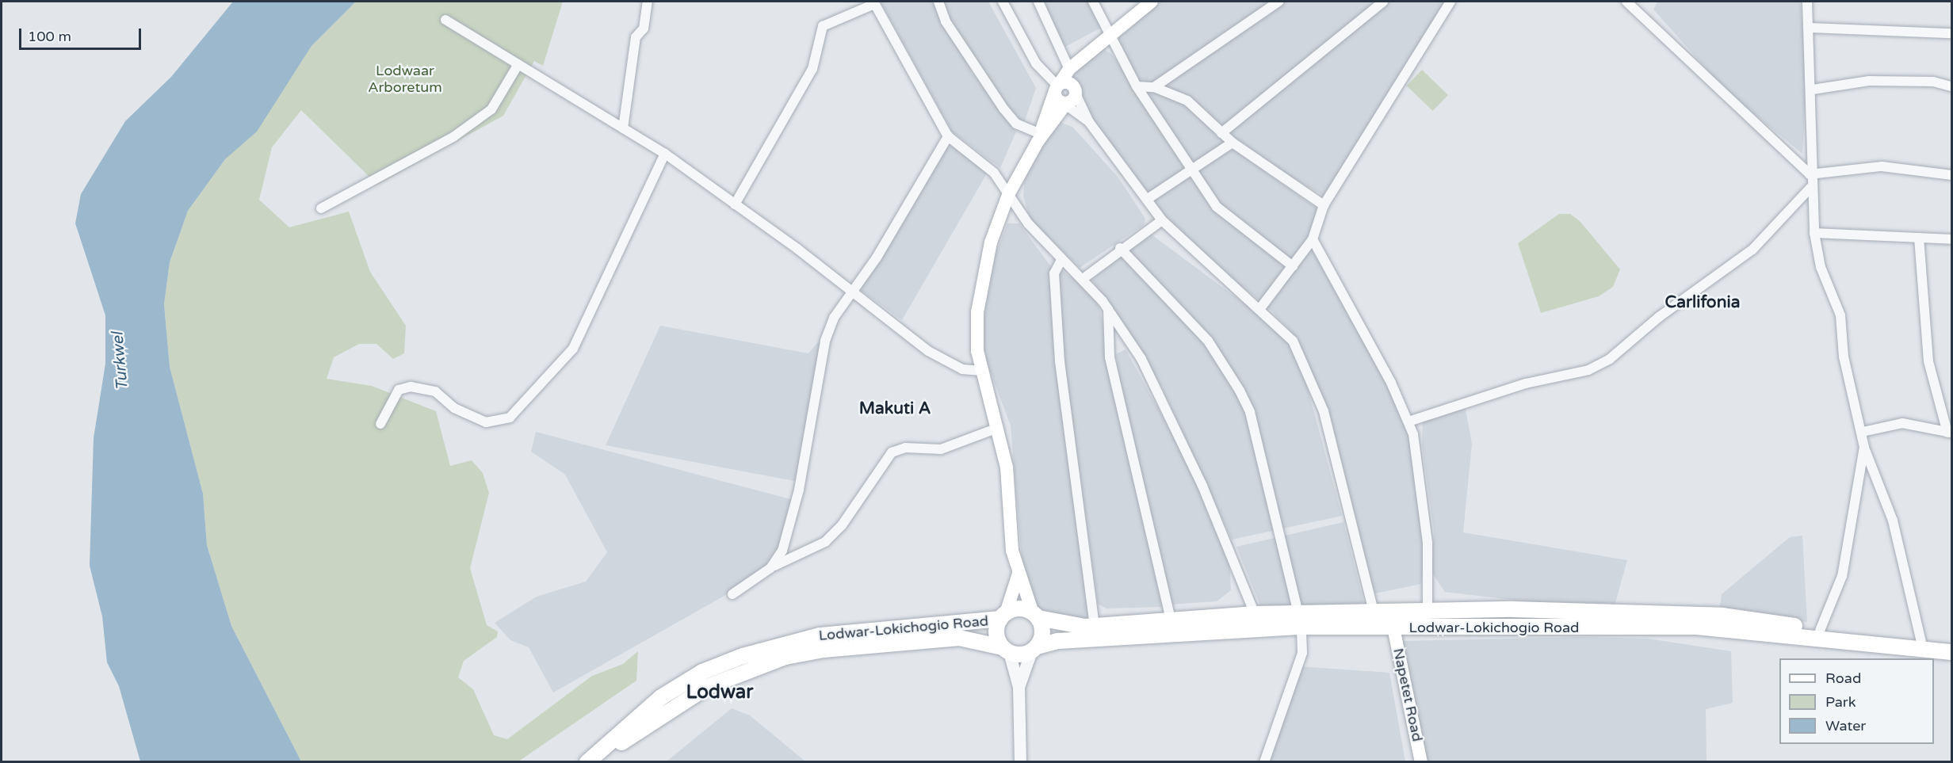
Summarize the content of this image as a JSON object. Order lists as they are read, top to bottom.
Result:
{
  "streets": {
    "highway": ["Lodwar-Lokichogio Road"],
    "main road": ["Napetet Road"]
  },
  "crossings": [
    ["Lodwar-Lokichogio Road", "Napetet Road"]
  ],
  "districts": ["Carlifonia", "Makuti A", "Lodwar"],
  "water": ["Turkwel"],
  "parks": ["Lodwaar Arboretum"],
  "legend": ["Road", "Park", "Water"],
  "scale_bar": "100 m"
}
